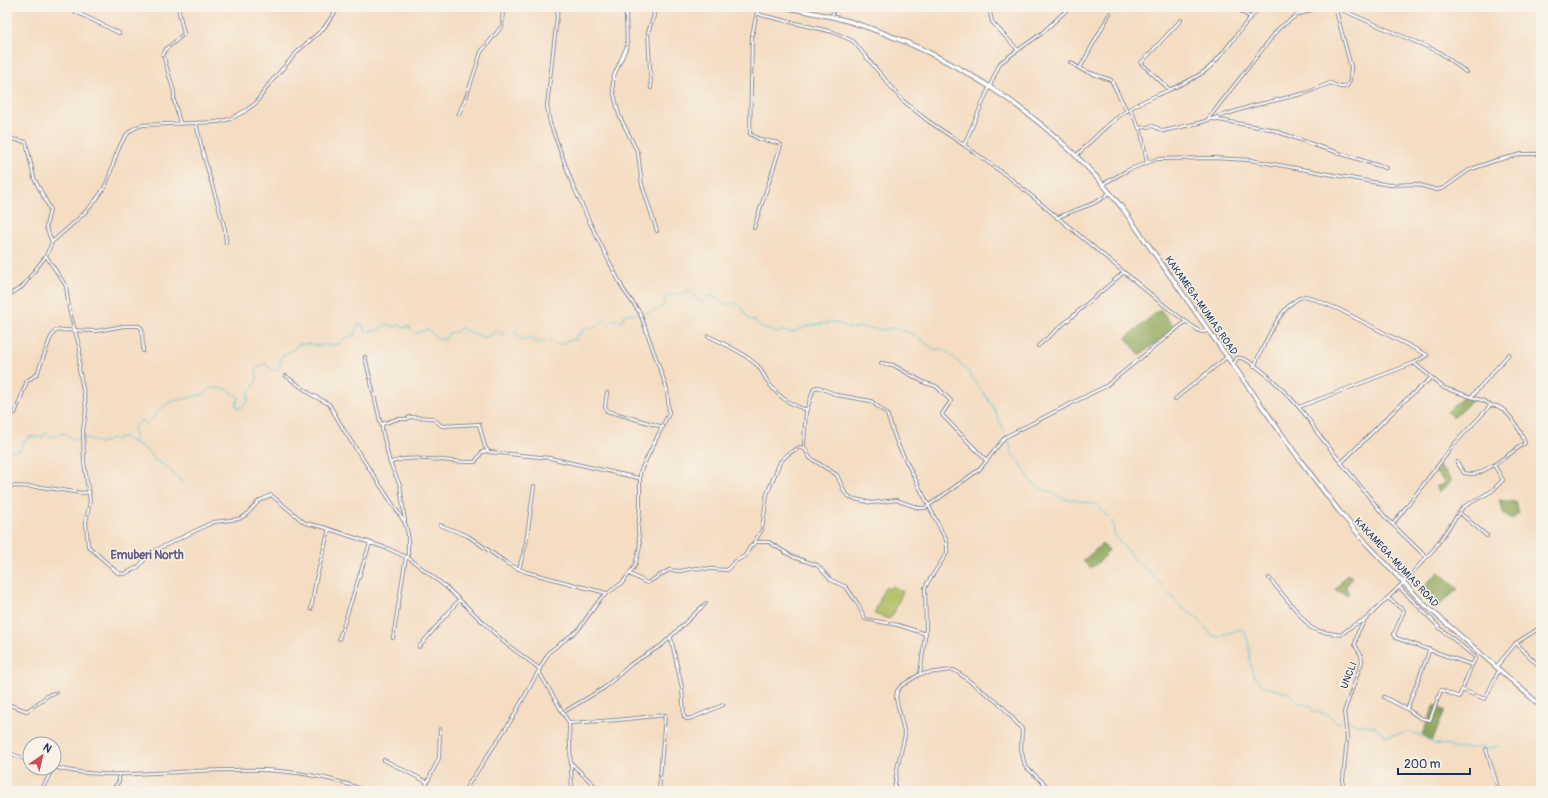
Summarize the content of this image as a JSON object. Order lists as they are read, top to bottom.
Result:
{
  "streets": {
    "highway": ["KAKAMEGA-MUMIAS ROAD"],
    "street": ["UNCLI"]
  },
  "crossings": [
    ["KAKAMEGA-MUMIAS ROAD", "UNCLI"]
  ],
  "districts": ["Emuberi North"],
  "scale_bar": "200 m",
  "north": "top right"
}
